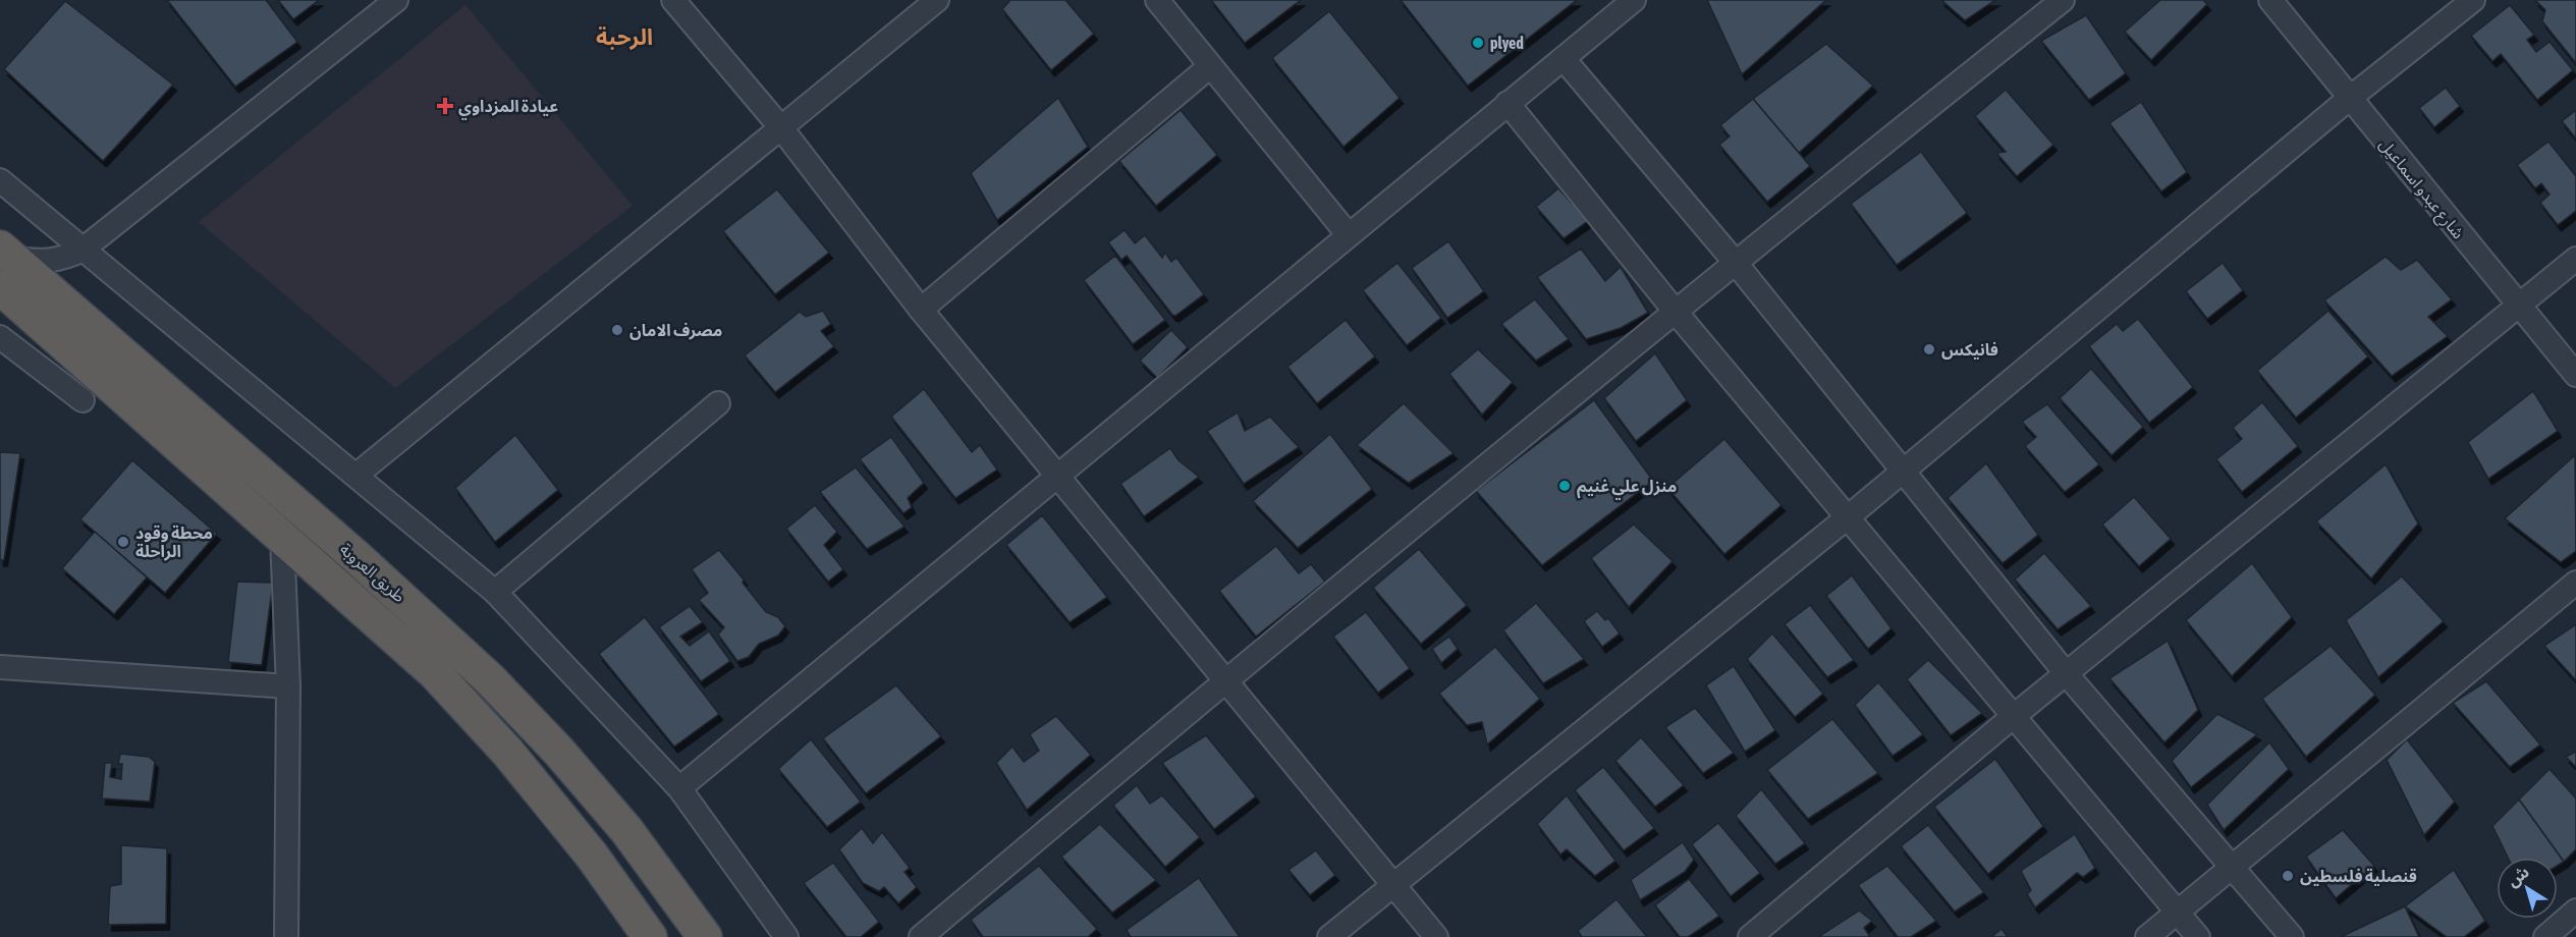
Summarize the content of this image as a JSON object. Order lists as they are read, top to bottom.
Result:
{
  "streets": {
    "highway": ["طريق العروبة"],
    "street": ["شارع عبدو اسماعيل"]
  },
  "districts": ["الرحبة"],
  "places": {
    "other": [
      "plyed",
      "مصرف الامان",
      "فانيكس",
      "منزل علي غنيم",
      "محطة وقود الراحلة",
      "قنصلية فلسطين"
    ],
    "health": ["عيادة المزداوي"]
  },
  "north": "top left"
}
